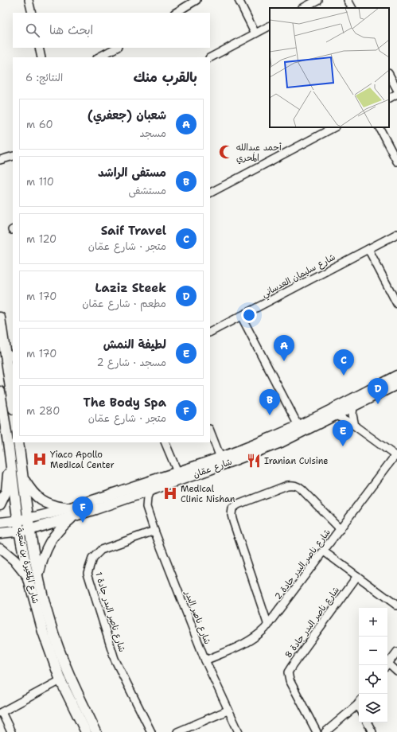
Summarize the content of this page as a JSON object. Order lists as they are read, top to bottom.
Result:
{
  "streets": {
    "main road": ["شارع عمّان", "شارع المغيرة بن شعبة"],
    "street": [
      "شارع سليمان العدساني",
      "شارع ناصر البدر جادة 2",
      "شارع ناصر البدر جادة 1",
      "شارع ناصر البدر",
      "شارع ناصر البدر جادة 8"
    ]
  },
  "crossings": [
    ["شارع عمّان", "شارع المغيرة بن شعبة"],
    ["شارع عمّان", "شارع ناصر البدر"],
    ["شارع ناصر البدر جادة 2", "شارع ناصر البدر"],
    ["شارع ناصر البدر جادة 1", "شارع ناصر البدر"]
  ],
  "places": {
    "mosque": ["أحمد عبدالله المحري"],
    "hospital": ["Yiaco Apollo Medical Center", "Medical Clinic Nishan"],
    "restaurant": ["Iranian Cuisine"]
  },
  "page": {
    "search": "ابحث هنا",
    "heading": ["بالقرب منك", "النتائج: 6"],
    "list": [
      {
        "mark": "A",
        "name": "شعبان (جعفري)",
        "note": "مسجد",
        "value": "60 m"
      },
      {
        "mark": "B",
        "name": "مستفى الراشد",
        "note": "مستشفى",
        "value": "110 m"
      },
      {
        "mark": "C",
        "name": "Saif Travel",
        "note": "متجر · شارع عمّان",
        "value": "120 m"
      },
      {
        "mark": "D",
        "name": "Laziz Steek",
        "note": "مطعم · شارع عمّان",
        "value": "170 m"
      },
      {
        "mark": "E",
        "name": "لطيفة النمش",
        "note": "مسجد · شارع 2",
        "value": "170 m"
      },
      {
        "mark": "F",
        "name": "The Body Spa",
        "note": "متجر · شارع عمّان",
        "value": "280 m"
      }
    ],
    "pins": [
      "A",
      "C",
      "D",
      "B",
      "E",
      "F"
    ],
    "map_buttons": ["+", "−"]
  }
}
